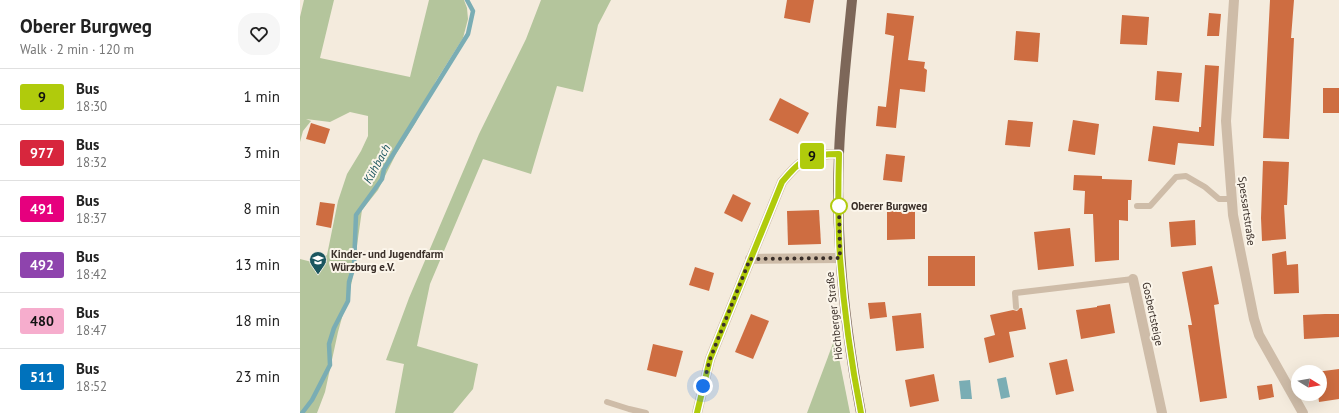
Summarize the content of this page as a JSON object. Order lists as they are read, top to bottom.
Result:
{
  "streets": {
    "main road": ["Höchberger Straße"],
    "street": ["Spessartstraße", "Gosbertsteige"]
  },
  "water": ["Kühbach"],
  "places": {
    "other": ["Oberer Burgweg"],
    "school or university": ["Kinder- und Jugendfarm Würzburg e.V."]
  },
  "lines": ["bus line 9"],
  "north": "right",
  "page": {
    "heading": ["Oberer Burgweg", "Walk · 2 min · 120 m"],
    "on_map": "9",
    "list": [
      {
        "mark": "9",
        "name": "Bus",
        "note": "18:30",
        "value": "1 min"
      },
      {
        "mark": "977",
        "name": "Bus",
        "note": "18:32",
        "value": "3 min"
      },
      {
        "mark": "491",
        "name": "Bus",
        "note": "18:37",
        "value": "8 min"
      },
      {
        "mark": "492",
        "name": "Bus",
        "note": "18:42",
        "value": "13 min"
      },
      {
        "mark": "480",
        "name": "Bus",
        "note": "18:47",
        "value": "18 min"
      },
      {
        "mark": "511",
        "name": "Bus",
        "note": "18:52",
        "value": "23 min"
      }
    ]
  }
}
